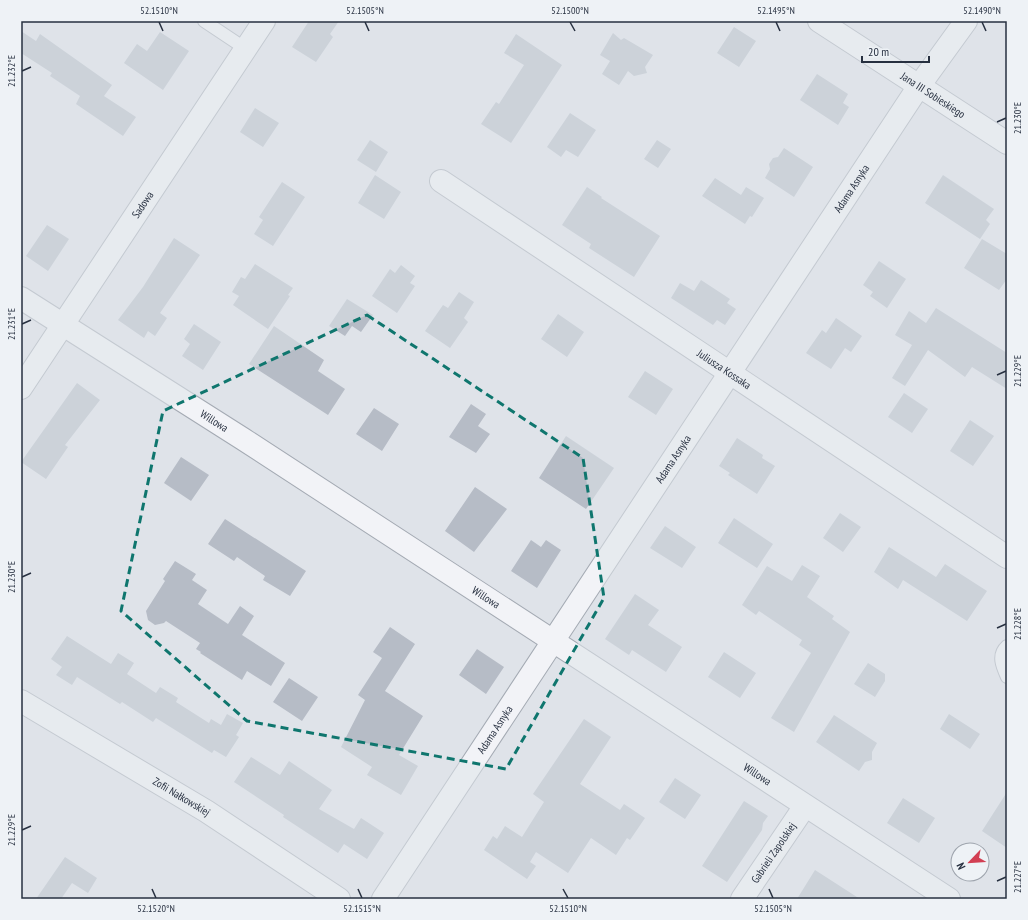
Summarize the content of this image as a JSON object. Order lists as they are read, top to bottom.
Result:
{
  "streets": {
    "street": [
      "Jana III Sobieskiego",
      "Adama Asnyka",
      "Sadowa",
      "Juliusza Kossaka",
      "Willowa",
      "Zofii Nałkowskiej",
      "Gabrieli Zapolskiej"
    ]
  },
  "crossings": [
    ["Jana III Sobieskiego", "Adama Asnyka"],
    ["Adama Asnyka", "Juliusza Kossaka"],
    ["Adama Asnyka", "Willowa"],
    ["Sadowa", "Willowa"],
    ["Willowa", "Gabrieli Zapolskiej"]
  ],
  "scale_bar": "20 m",
  "north": "bottom left",
  "coordinates": [
    "52.1510°N",
    "52.1505°N",
    "52.1500°N",
    "52.1495°N",
    "52.1490°N",
    "21.232°E",
    "21.230°E",
    "21.231°E",
    "21.229°E",
    "21.228°E",
    "21.227°E",
    "52.1520°N",
    "52.1515°N"
  ]
}
